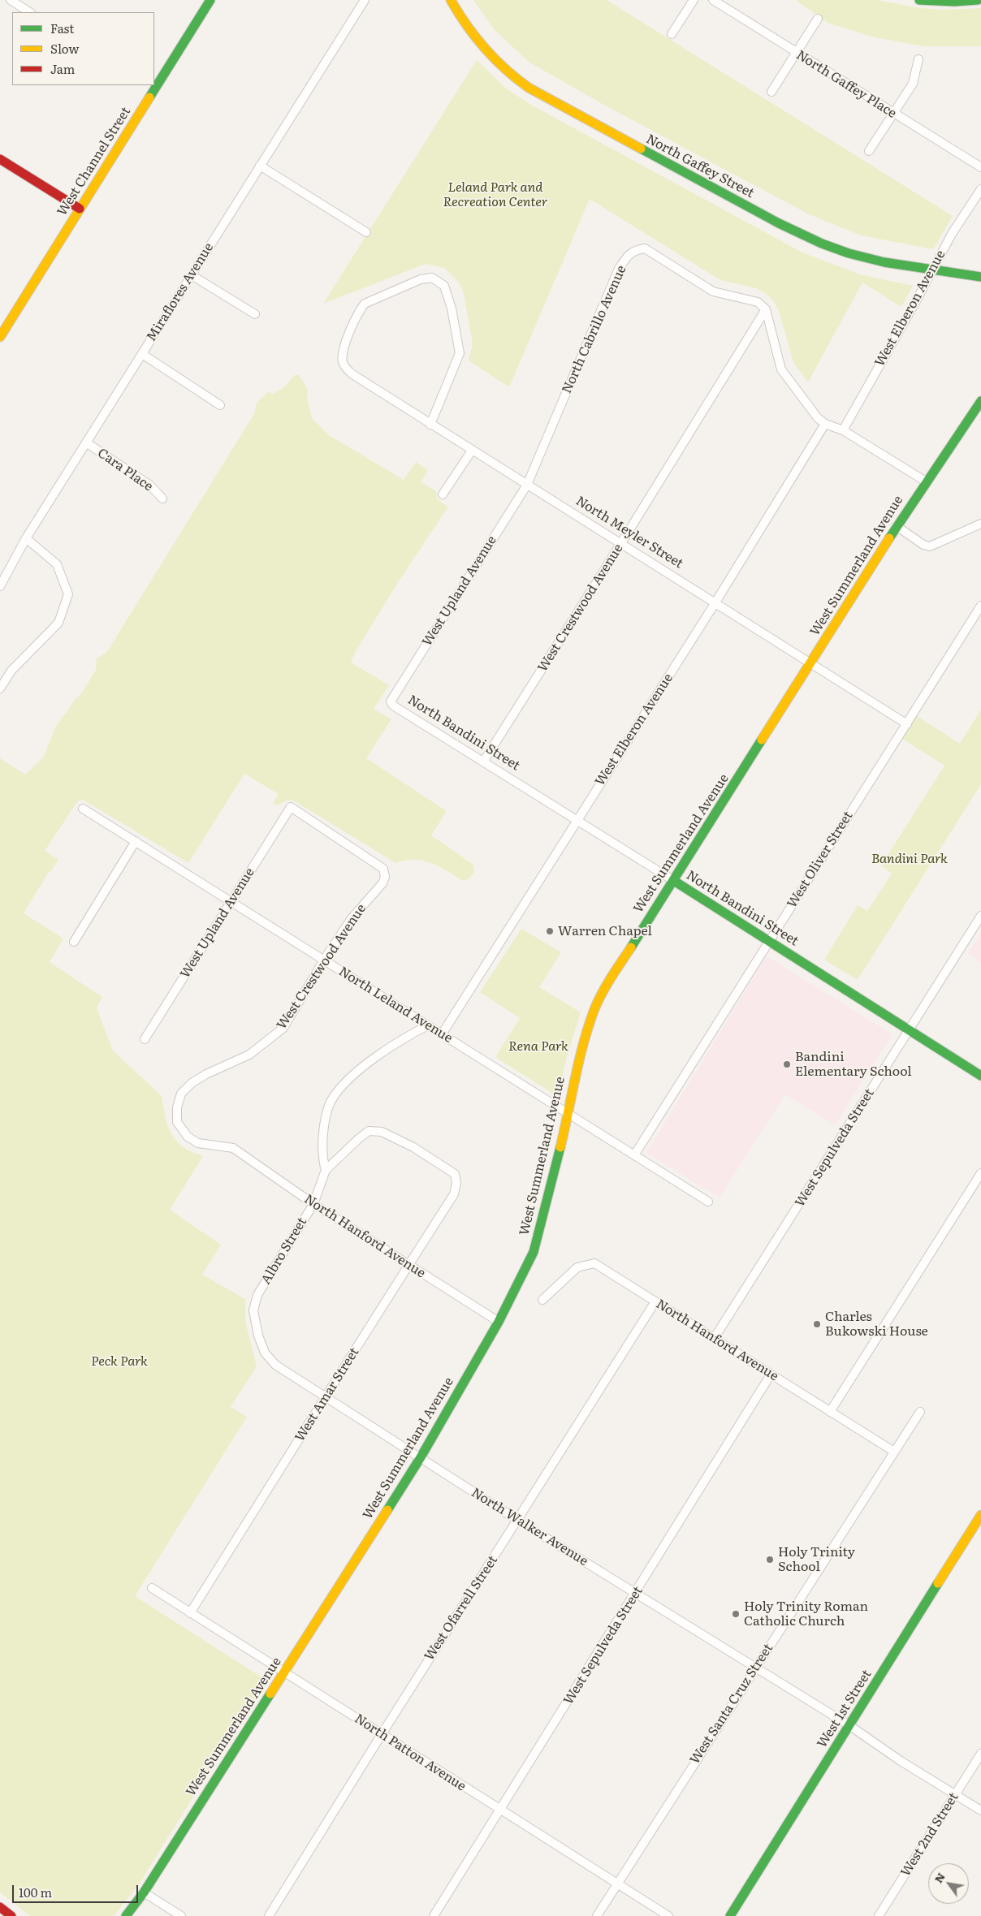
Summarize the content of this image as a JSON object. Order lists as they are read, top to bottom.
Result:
{
  "streets": {
    "main road": [
      "West Channel Street",
      "North Gaffey Street",
      "West Summerland Avenue",
      "North Bandini Street",
      "West 1st Street"
    ],
    "street": [
      "North Gaffey Place",
      "Miraflores Avenue",
      "West Elberon Avenue",
      "North Cabrillo Avenue",
      "Cara Place",
      "North Meyler Street",
      "West Upland Avenue",
      "West Crestwood Avenue",
      "West Oliver Street",
      "North Leland Avenue",
      "West Sepulveda Street",
      "North Hanford Avenue",
      "Albro Street",
      "West Amar Street",
      "North Walker Avenue",
      "West Ofarrell Street",
      "West Santa Cruz Street",
      "North Patton Avenue",
      "West 2nd Street"
    ]
  },
  "crossings": [
    ["Miraflores Avenue", "Cara Place"],
    ["West Elberon Avenue", "North Meyler Street"],
    ["West Elberon Avenue", "North Bandini Street"],
    ["West Elberon Avenue", "North Leland Avenue"],
    ["North Cabrillo Avenue", "North Meyler Street"],
    ["North Cabrillo Avenue", "West Upland Avenue"],
    ["North Cabrillo Avenue", "West Crestwood Avenue"],
    ["North Meyler Street", "West Summerland Avenue"],
    ["North Meyler Street", "West Upland Avenue"],
    ["North Meyler Street", "West Crestwood Avenue"],
    ["North Meyler Street", "West Oliver Street"],
    ["West Summerland Avenue", "North Bandini Street"],
    ["West Summerland Avenue", "North Leland Avenue"],
    ["West Summerland Avenue", "North Hanford Avenue"],
    ["West Summerland Avenue", "North Walker Avenue"],
    ["West Summerland Avenue", "North Patton Avenue"],
    ["West Upland Avenue", "West Crestwood Avenue"],
    ["West Upland Avenue", "North Bandini Street"],
    ["West Upland Avenue", "North Leland Avenue"],
    ["West Crestwood Avenue", "North Bandini Street"],
    ["West Crestwood Avenue", "North Leland Avenue"],
    ["West Crestwood Avenue", "North Hanford Avenue"],
    ["North Bandini Street", "West Oliver Street"],
    ["North Bandini Street", "West Sepulveda Street"],
    ["West Oliver Street", "North Leland Avenue"],
    ["West Sepulveda Street", "North Hanford Avenue"],
    ["West Sepulveda Street", "North Walker Avenue"],
    ["West Sepulveda Street", "North Patton Avenue"],
    ["North Hanford Avenue", "Albro Street"],
    ["North Hanford Avenue", "West Amar Street"],
    ["North Hanford Avenue", "West Ofarrell Street"],
    ["North Hanford Avenue", "West Santa Cruz Street"],
    ["Albro Street", "West Amar Street"],
    ["Albro Street", "North Walker Avenue"],
    ["West Amar Street", "North Walker Avenue"],
    ["West Amar Street", "North Patton Avenue"],
    ["North Walker Avenue", "West Ofarrell Street"],
    ["North Walker Avenue", "West Santa Cruz Street"],
    ["North Walker Avenue", "West 1st Street"],
    ["North Walker Avenue", "West 2nd Street"],
    ["West Ofarrell Street", "North Patton Avenue"],
    ["West Santa Cruz Street", "North Patton Avenue"]
  ],
  "parks": [
    "Leland Park and Recreation Center",
    "Bandini Park",
    "Rena Park",
    "Peck Park"
  ],
  "places": [
    "Warren Chapel",
    "Bandini Elementary School",
    "Charles Bukowski House",
    "Holy Trinity School",
    "Holy Trinity Roman Catholic Church"
  ],
  "legend": ["Fast", "Slow", "Jam"],
  "scale_bar": "100 m",
  "north": "top left"
}
